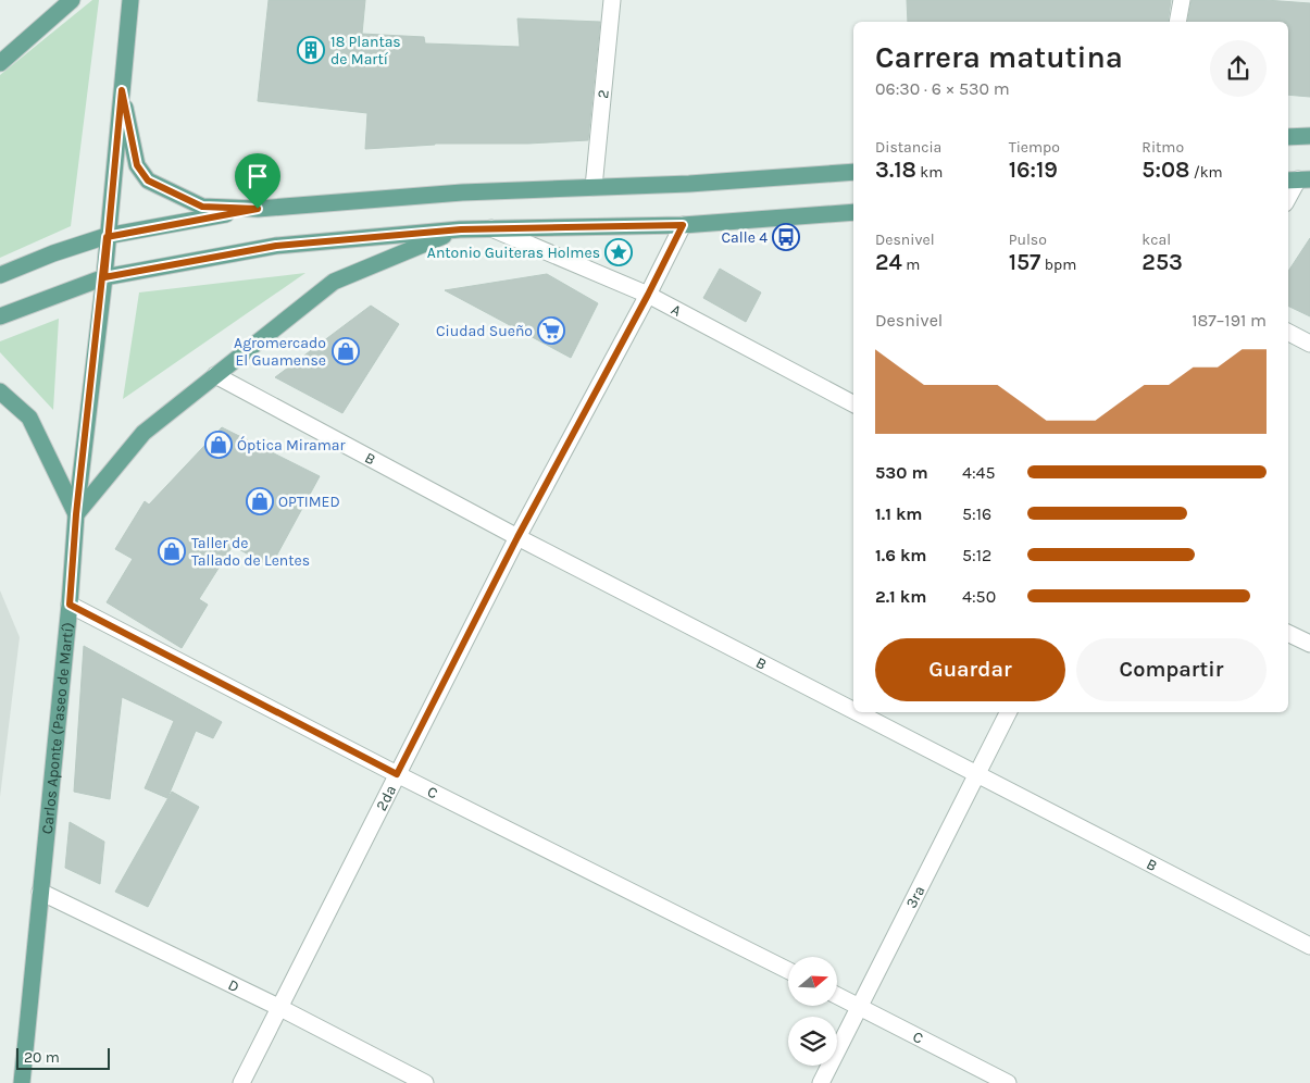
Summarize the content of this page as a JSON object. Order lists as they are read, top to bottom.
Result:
{
  "streets": {
    "main road": ["Carlos Aponte (Paseo de Martí)"],
    "street": [
      "2",
      "A",
      "B",
      "C",
      "2da",
      "3ra",
      "D"
    ]
  },
  "crossings": [
    ["A", "2da"],
    ["B", "2da"],
    ["B", "3ra"],
    ["Carlos Aponte (Paseo de Martí)", "C"],
    ["Carlos Aponte (Paseo de Martí)", "D"],
    ["C", "2da"],
    ["C", "3ra"],
    ["2da", "D"]
  ],
  "places": {
    "building": ["18 Plantas de Martí"],
    "bus stop": ["Calle 4"],
    "place": ["Antonio Guiteras Holmes"],
    "supermarket": ["Ciudad Sueño"],
    "shop": [
      "Agromercado El Guamense",
      "Óptica Miramar",
      "OPTIMED",
      "Taller de Tallado de Lentes"
    ]
  },
  "scale_bar": "20 m",
  "north": "right",
  "page": {
    "heading": ["Carrera matutina", "06:30 · 6 × 530 m"],
    "stats": [
      ["Distancia", "3.18 km"],
      ["Tiempo", "16:19"],
      ["Ritmo", "5:08 /km"],
      ["Desnivel", "24 m"],
      ["Pulso", "157 bpm"],
      ["kcal", "253"]
    ],
    "chart": ["Desnivel", "187–191 m"],
    "list": [
      {
        "name": "530 m",
        "note": "4:45"
      },
      {
        "name": "1.1 km",
        "note": "5:16"
      },
      {
        "name": "1.6 km",
        "note": "5:12"
      },
      {
        "name": "2.1 km",
        "note": "4:50"
      }
    ],
    "buttons": ["Guardar", "Compartir"],
    "scale": "20 m"
  }
}
